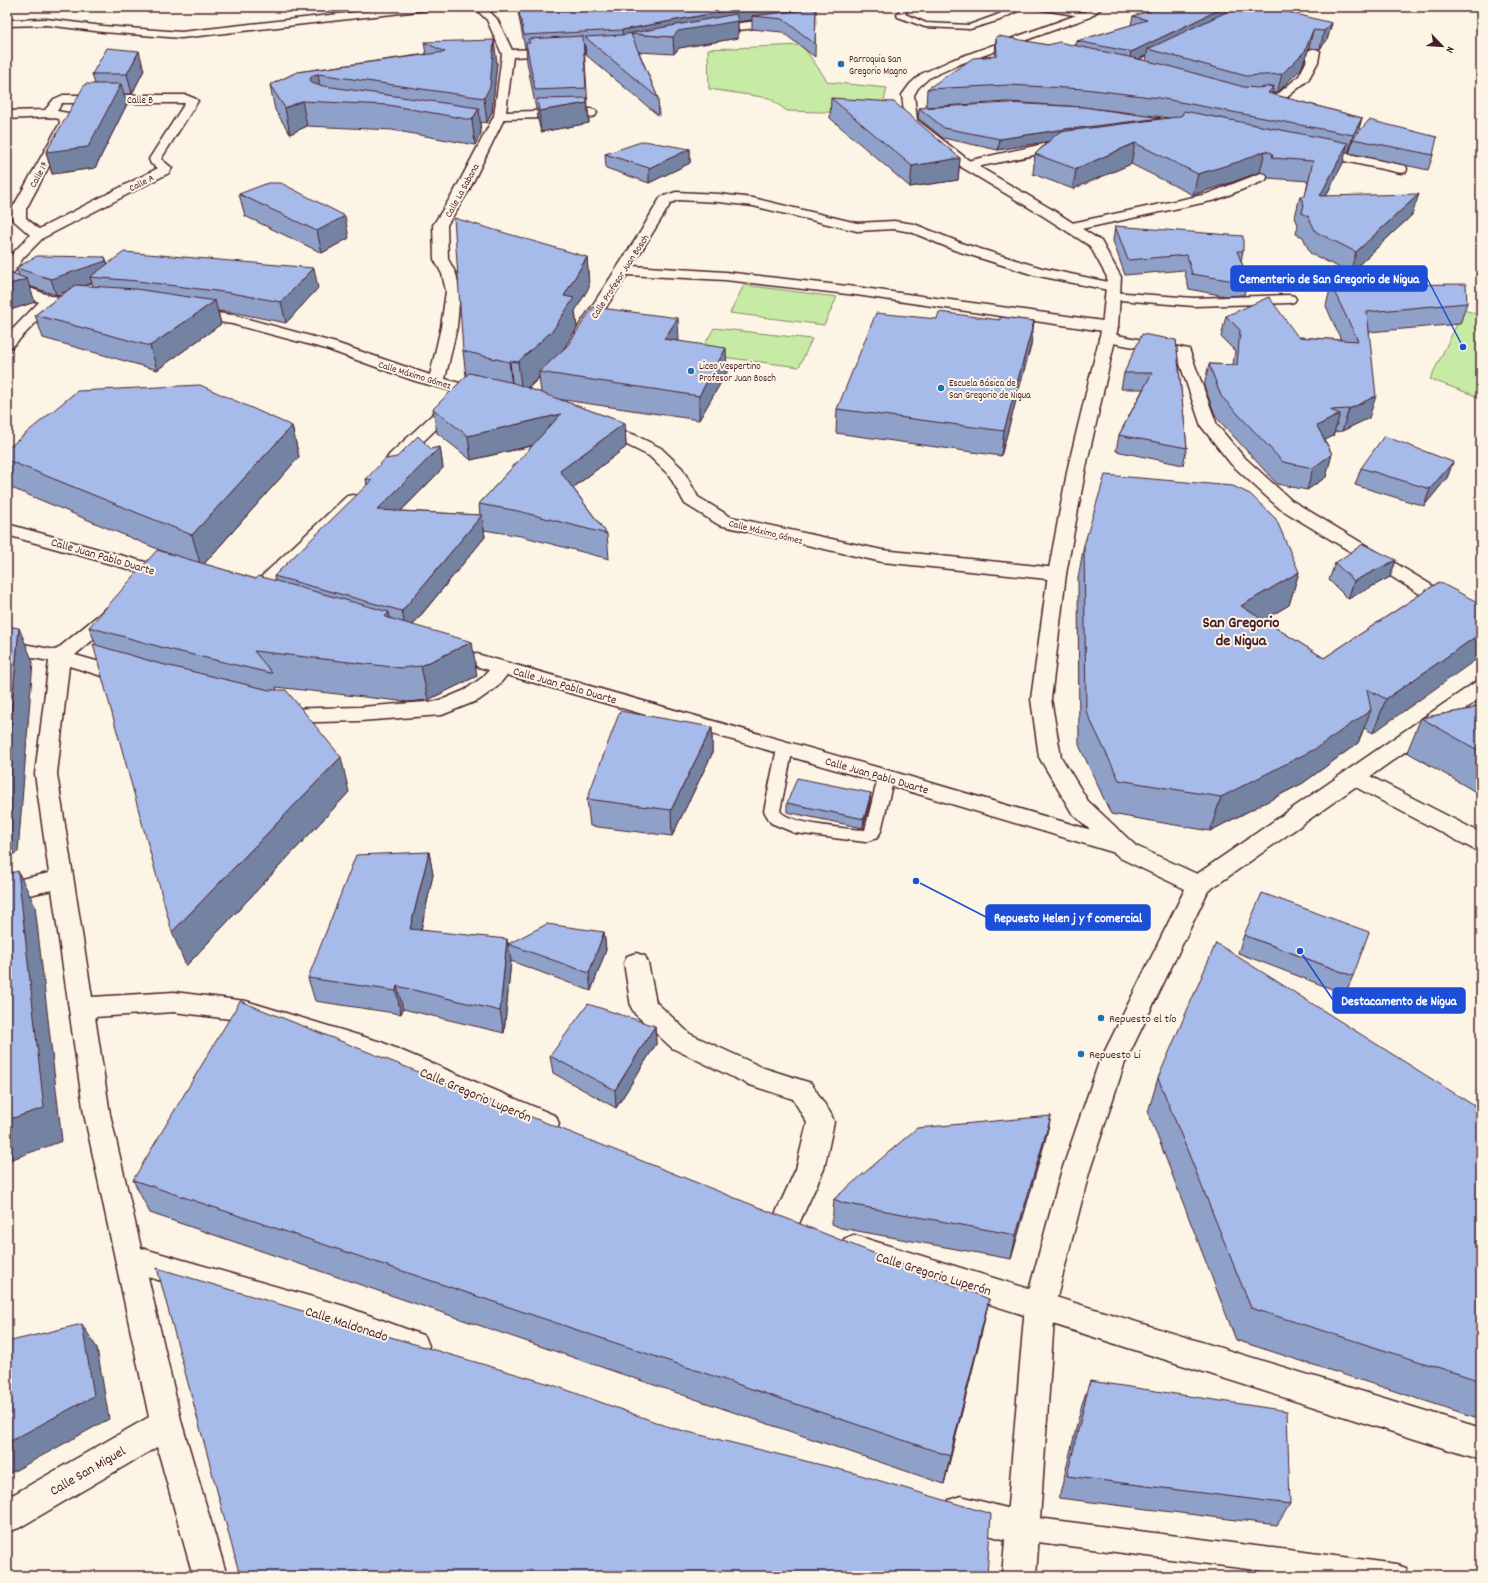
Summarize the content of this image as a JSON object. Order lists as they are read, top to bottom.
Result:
{
  "streets": {
    "street": [
      "Calle B",
      "Calle 1ª",
      "Calle A",
      "Calle La Sabana",
      "Calle Profesor Juan Bosch",
      "Calle Máximo Gómez",
      "Calle Juan Pablo Duarte",
      "Calle Gregorio Luperón",
      "Calle Maldonado",
      "Calle San Miguel"
    ]
  },
  "crossings": [
    ["Calle B", "Calle 1ª"],
    ["Calle B", "Calle A"],
    ["Calle 1ª", "Calle A"],
    ["Calle La Sabana", "Calle Máximo Gómez"],
    ["Calle Profesor Juan Bosch", "Calle Máximo Gómez"]
  ],
  "districts": ["San Gregorio de Nigua"],
  "places": [
    "Parroquia San Gregorio Magno",
    "Cementerio de San Gregorio de Nigua",
    "Liceo Vespertino Profesor Juan Bosch",
    "Escuela Básica de San Gregorio de Nigua",
    "Repuesto Helen j y f comercial",
    "Destacamento de Nigua",
    "Repuesto el tío",
    "Repuesto Li"
  ],
  "north": "bottom right"
}
